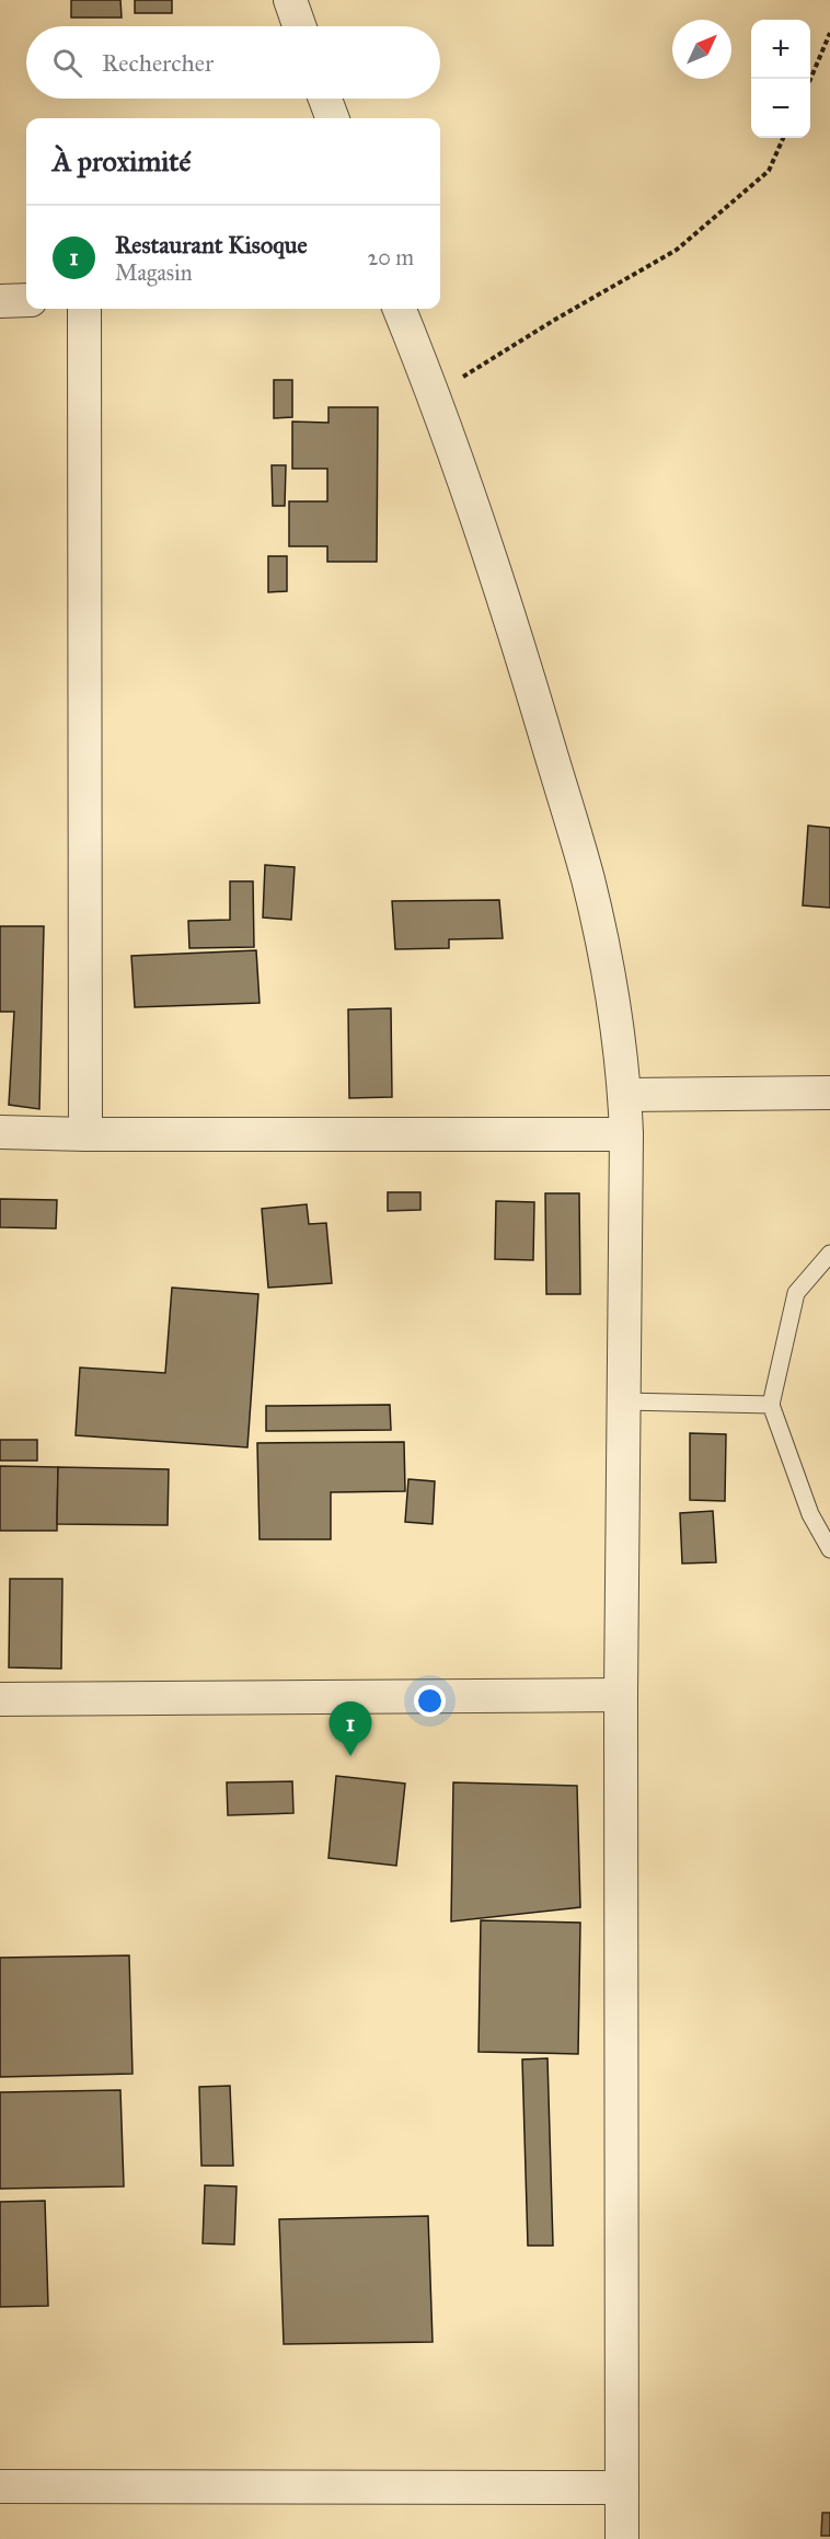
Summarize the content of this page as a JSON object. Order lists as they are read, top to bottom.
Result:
{
  "north": "top right",
  "page": {
    "map_buttons": ["+", "−"],
    "search": "Rechercher",
    "heading": "À proximité",
    "list": [
      {
        "mark": "1",
        "name": "Restaurant Kisoque",
        "note": "Magasin",
        "value": "20 m"
      }
    ],
    "pins": "1"
  }
}
